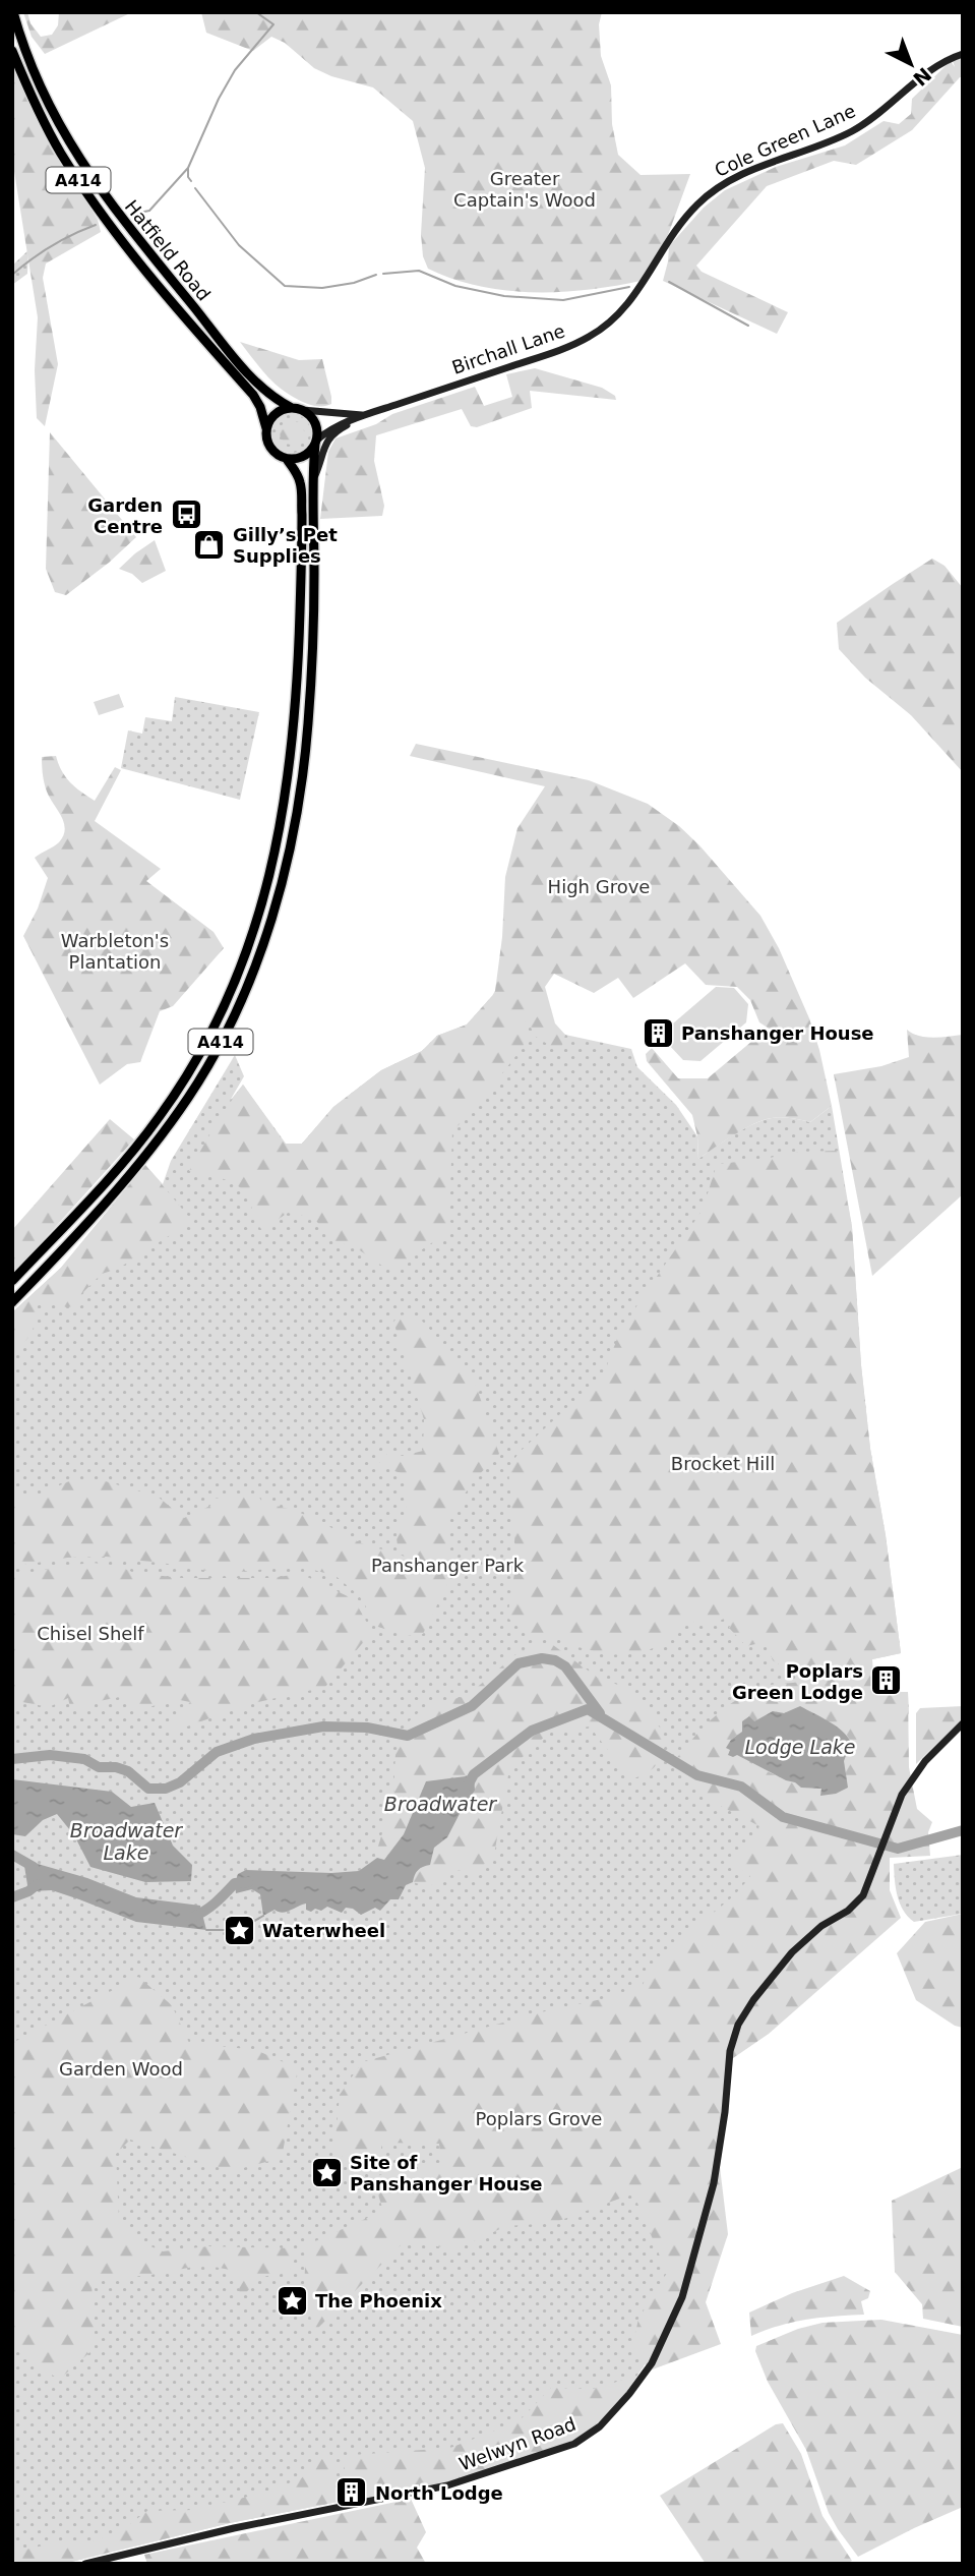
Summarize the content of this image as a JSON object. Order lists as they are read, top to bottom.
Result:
{
  "streets": {
    "highway": ["A414", "Hatfield Road"],
    "main road": ["Cole Green Lane", "Birchall Lane", "Welwyn Road"]
  },
  "crossings": [
    ["Cole Green Lane", "Birchall Lane"],
    ["A414", "Hatfield Road"],
    ["A414", "Birchall Lane"],
    ["Hatfield Road", "Birchall Lane"]
  ],
  "water": ["Lodge Lake", "Broadwater", "Broadwater Lake"],
  "parks": [
    "Greater Captain's Wood",
    "High Grove",
    "Warbleton's Plantation",
    "Brocket Hill",
    "Panshanger Park",
    "Chisel Shelf",
    "Garden Wood",
    "Poplars Grove"
  ],
  "places": {
    "bus stop": ["Garden Centre"],
    "shop": ["Gilly’s Pet Supplies"],
    "building": ["Panshanger House", "Poplars Green Lodge", "North Lodge"],
    "place": ["Waterwheel", "Site of Panshanger House", "The Phoenix"]
  },
  "north": "bottom right"
}
